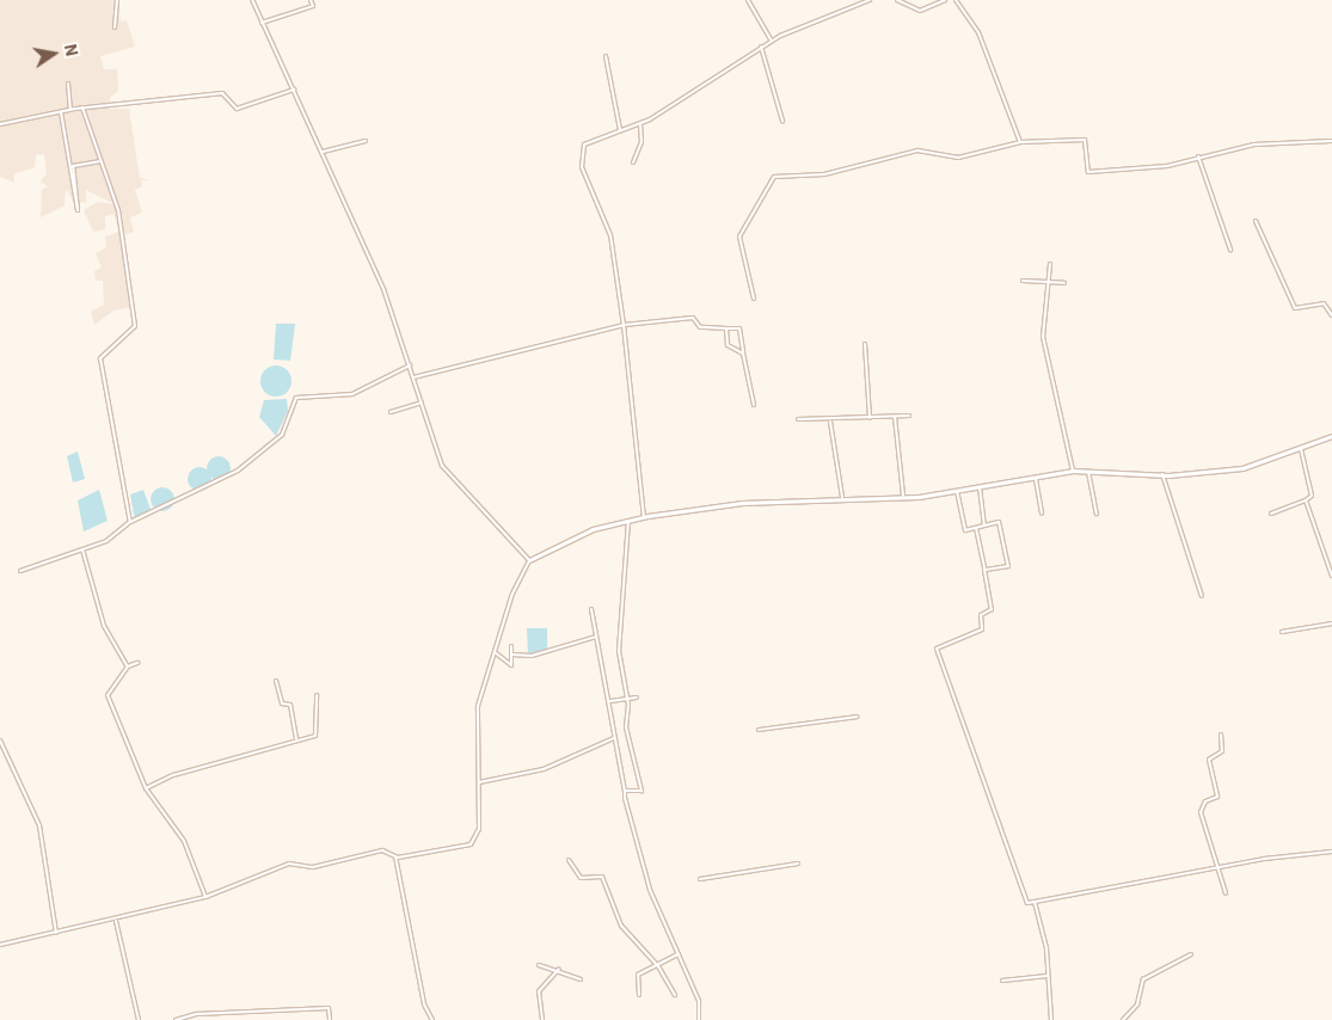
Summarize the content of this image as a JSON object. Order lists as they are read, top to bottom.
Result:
{
  "north": "right"
}
